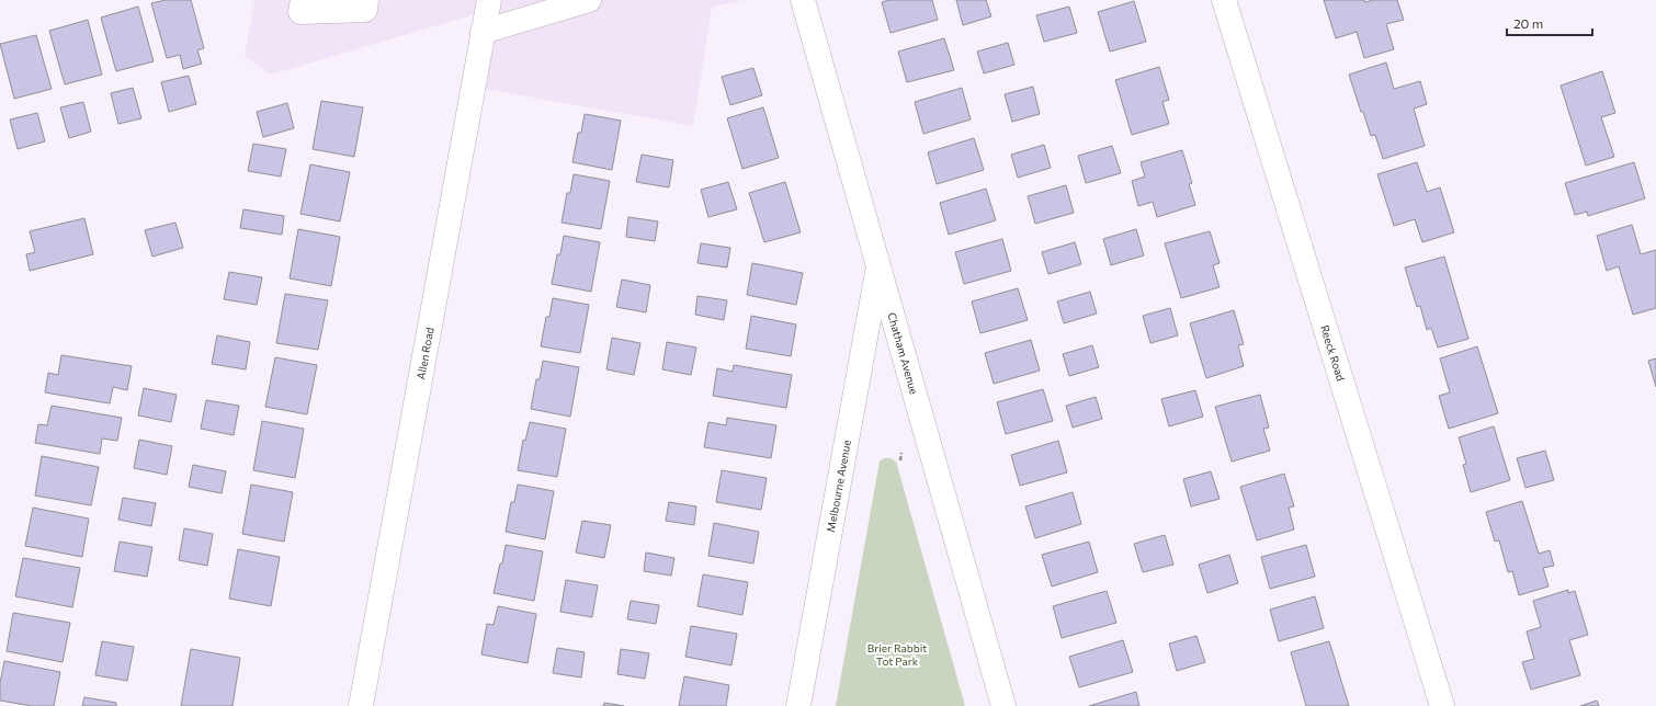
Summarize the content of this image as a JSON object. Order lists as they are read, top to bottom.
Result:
{
  "streets": {
    "street": [
      "Allen Road",
      "Chatham Avenue",
      "Reeck Road",
      "Melbourne Avenue"
    ]
  },
  "crossings": [
    ["Chatham Avenue", "Melbourne Avenue"]
  ],
  "parks": ["Brier Rabbit Tot Park"],
  "scale_bar": "20 m"
}
